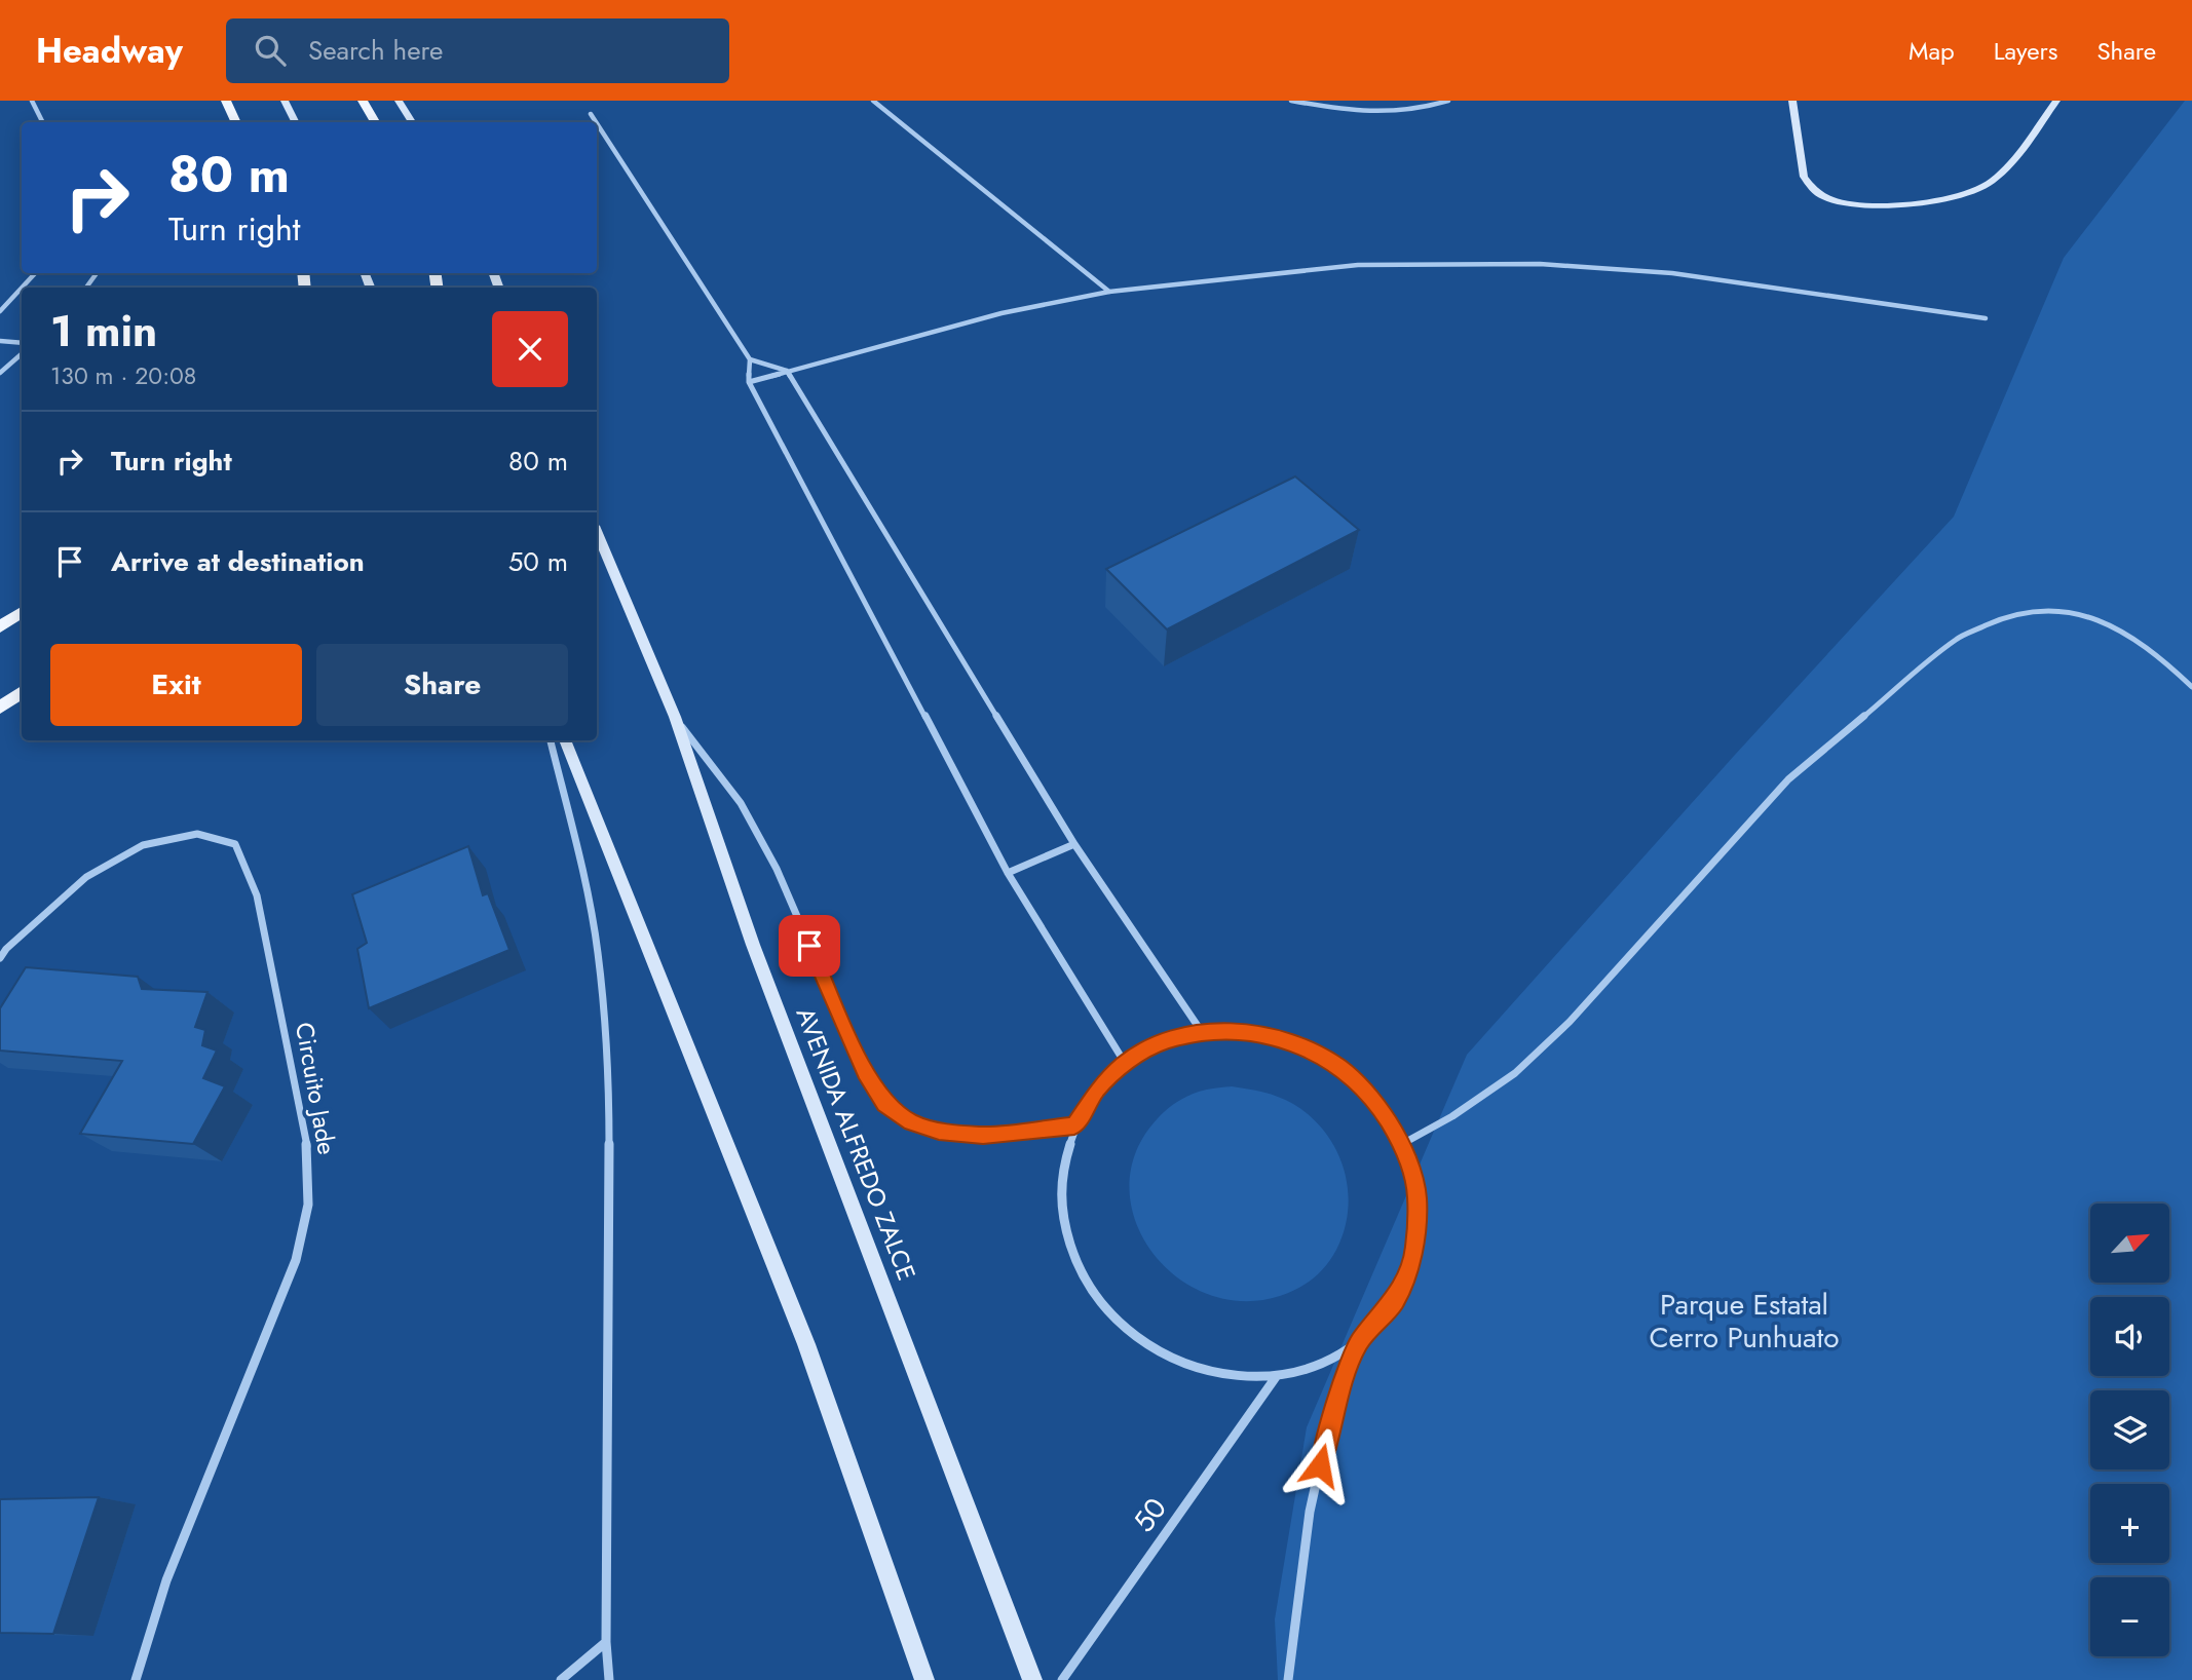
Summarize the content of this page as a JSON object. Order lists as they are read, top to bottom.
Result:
{
  "streets": {
    "main road": ["AVENIDA ALFREDO ZALCE"],
    "street": ["Circuito Jade", "50"]
  },
  "parks": ["Parque Estatal Cerro Punhuato"],
  "north": "top right",
  "page": {
    "header": "Headway",
    "search": "Search here",
    "nav": ["Map", "Layers", "Share"],
    "turn": ["80 m", "Turn right"],
    "heading": ["1 min", "130 m · 20:08"],
    "list": [
      {
        "name": "Turn right",
        "value": "80 m"
      },
      {
        "name": "Arrive at destination",
        "value": "50 m"
      }
    ],
    "buttons": ["Exit", "Share"],
    "map_buttons": ["+", "−"]
  }
}
